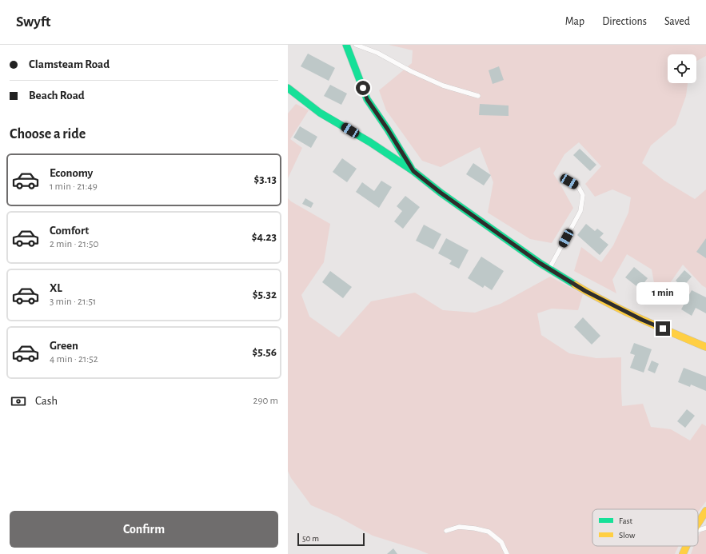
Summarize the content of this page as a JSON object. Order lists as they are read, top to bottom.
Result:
{
  "legend": ["Fast", "Slow"],
  "scale_bar": "50 m",
  "page": {
    "header": "Swyft",
    "nav": ["Map", "Directions", "Saved"],
    "banner": ["Clamsteam Road", "Beach Road"],
    "heading": "Choose a ride",
    "list": [
      {
        "name": "Economy",
        "note": "1 min · 21:49",
        "value": "$3.13"
      },
      {
        "name": "Comfort",
        "note": "2 min · 21:50",
        "value": "$4.23"
      },
      {
        "name": "XL",
        "note": "3 min · 21:51",
        "value": "$5.32"
      },
      {
        "name": "Green",
        "note": "4 min · 21:52",
        "value": "$5.56"
      }
    ],
    "bubble": "1 min",
    "pay": ["Cash", "290 m"],
    "buttons": "Confirm",
    "scale": "50 m"
  }
}
